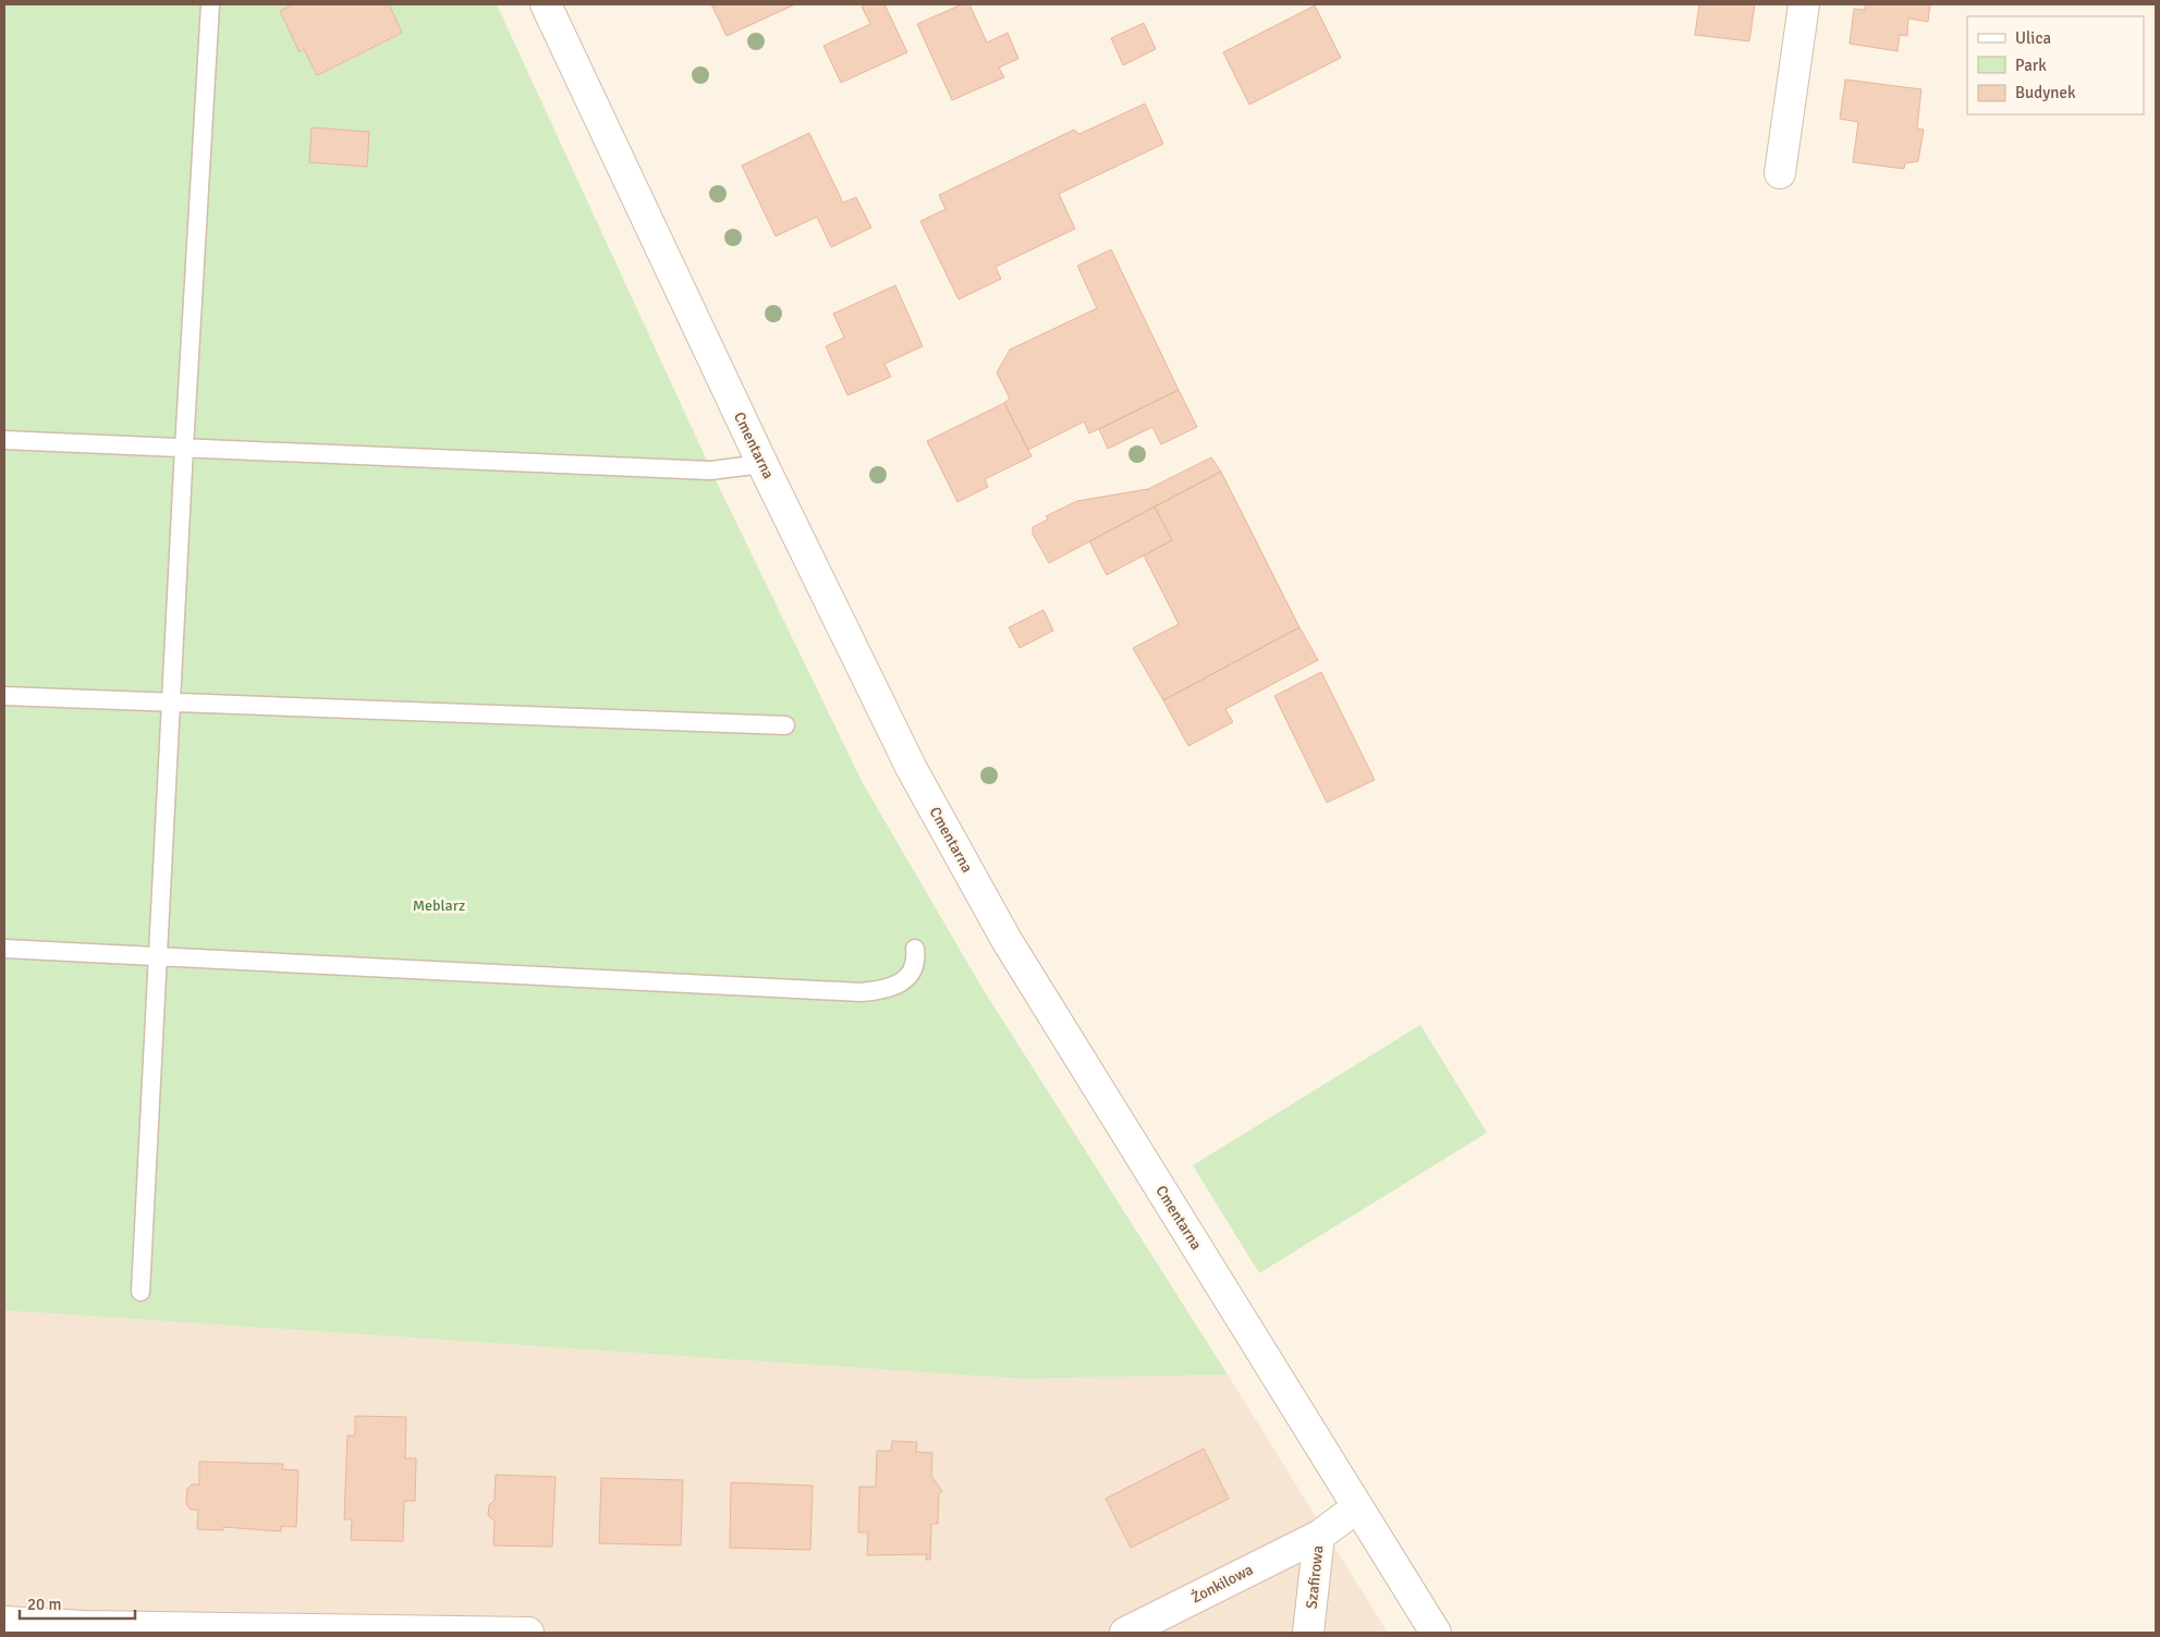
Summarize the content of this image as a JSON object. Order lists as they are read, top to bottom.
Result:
{
  "streets": {
    "street": ["Cmentarna", "Szafirowa", "Żonkilowa"]
  },
  "crossings": [
    ["Cmentarna", "Szafirowa"],
    ["Szafirowa", "Żonkilowa"]
  ],
  "parks": ["Meblarz"],
  "legend": ["Ulica", "Park", "Budynek"],
  "scale_bar": "20 m"
}
